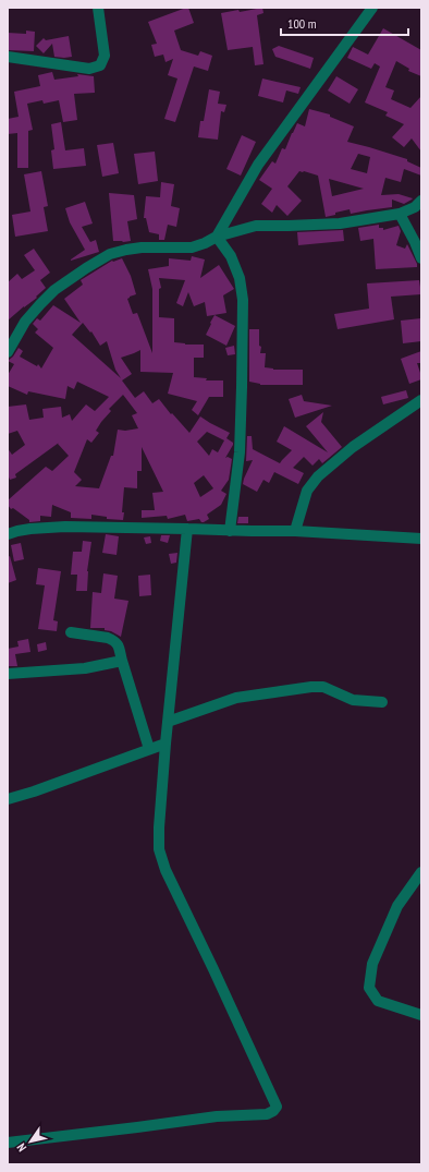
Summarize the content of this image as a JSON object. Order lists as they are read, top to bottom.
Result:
{
  "scale_bar": "100 m",
  "north": "bottom left"
}
